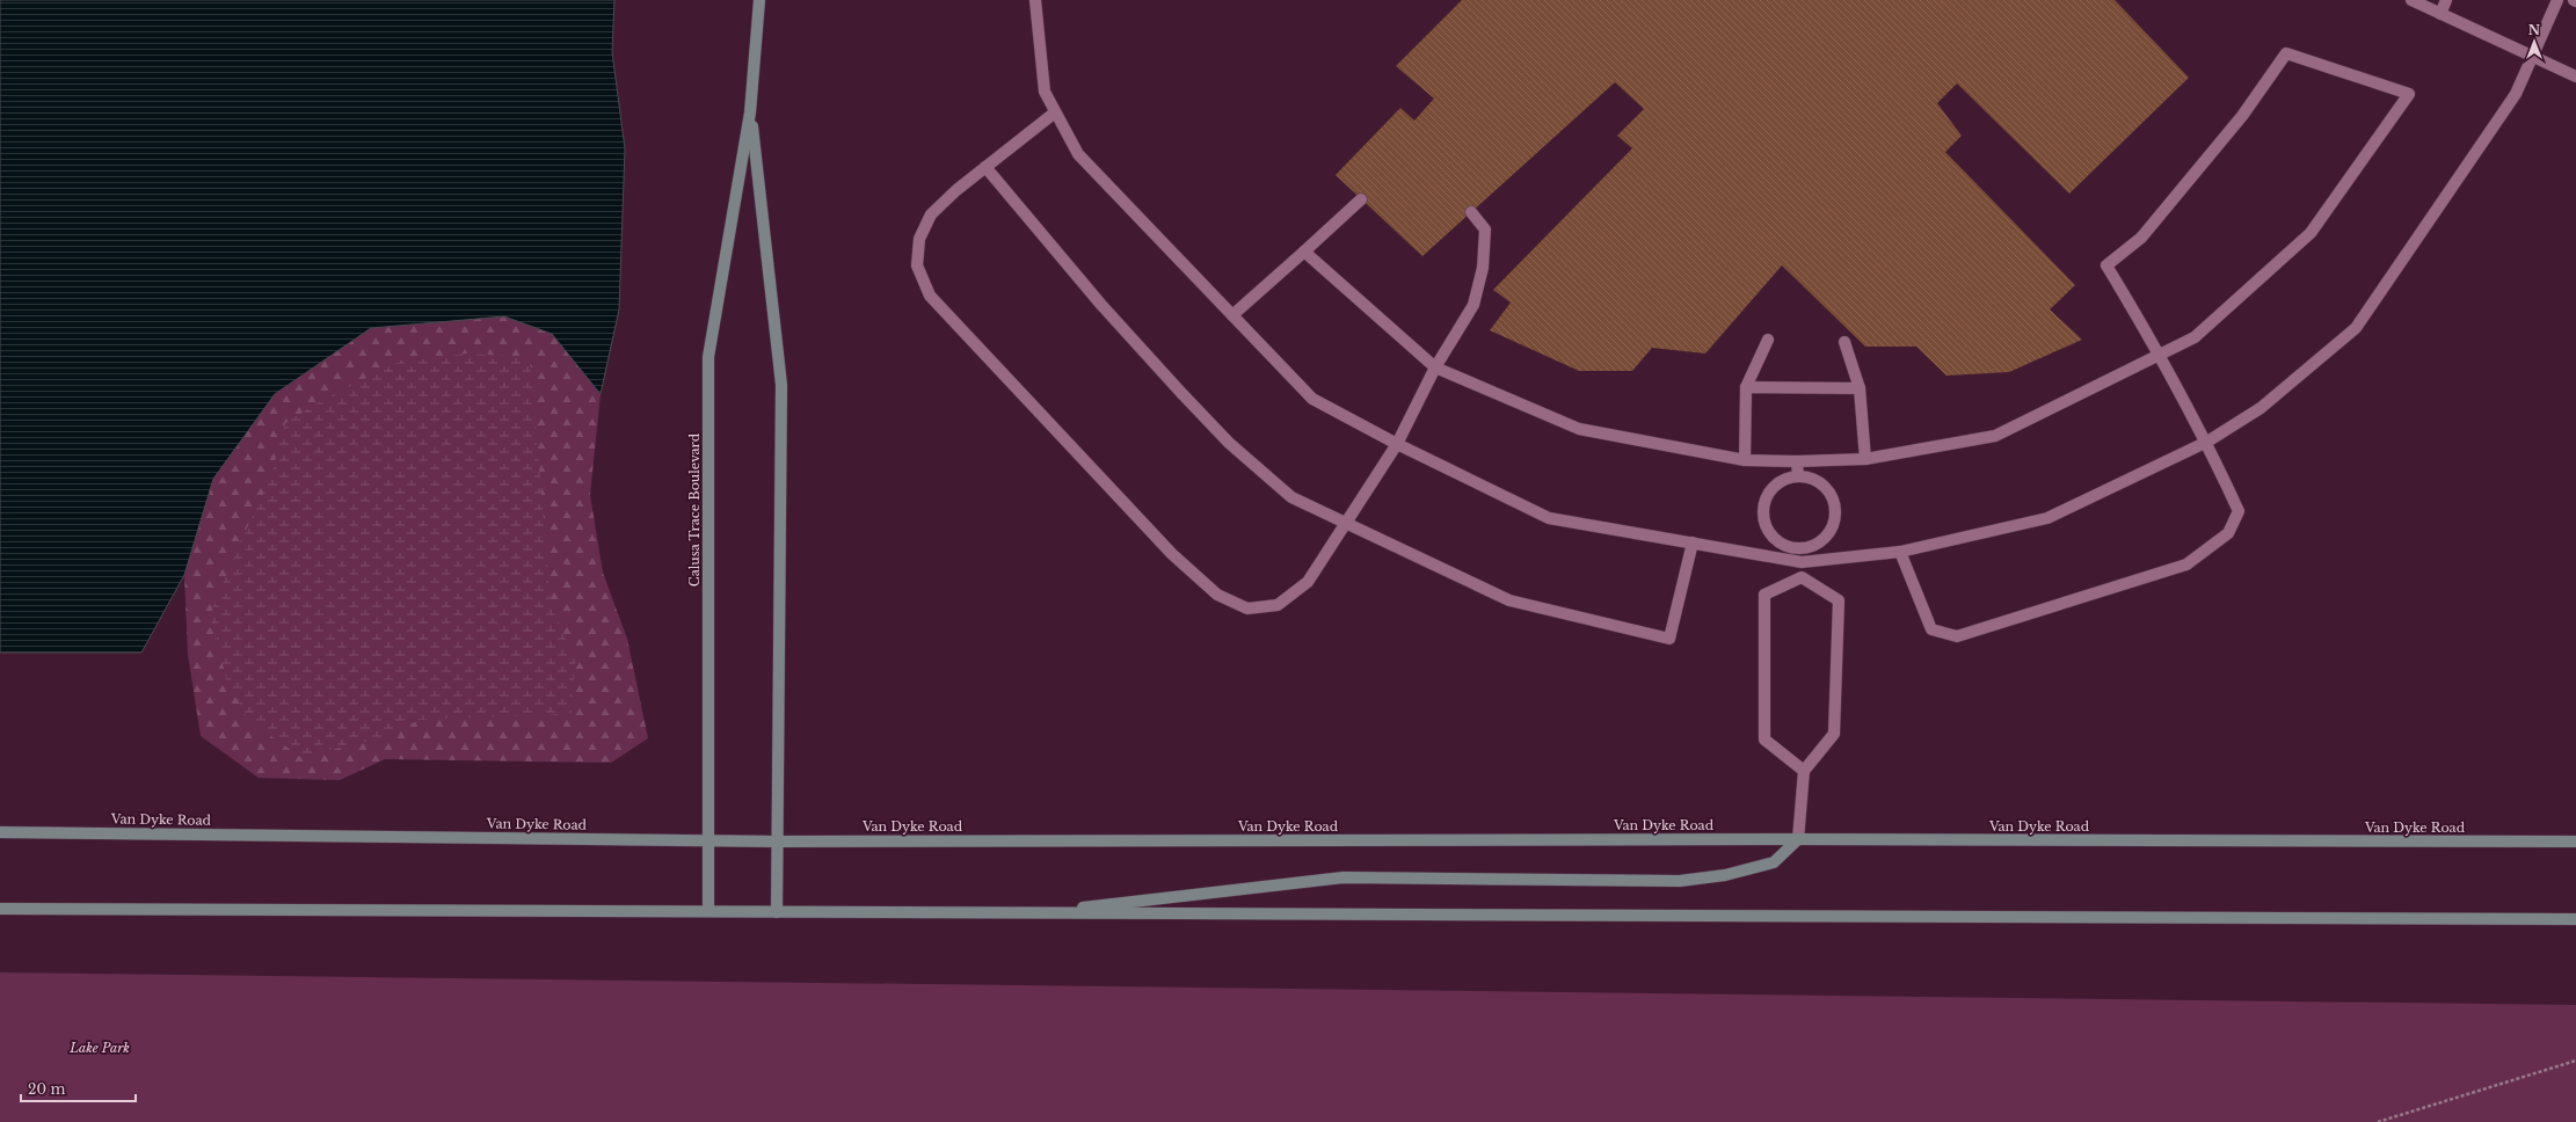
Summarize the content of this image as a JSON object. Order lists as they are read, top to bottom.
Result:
{
  "streets": {
    "main road": ["Calusa Trace Boulevard", "Van Dyke Road"]
  },
  "crossings": [
    ["Calusa Trace Boulevard", "Van Dyke Road"]
  ],
  "parks": ["Lake Park"],
  "scale_bar": "20 m",
  "north": "top"
}
